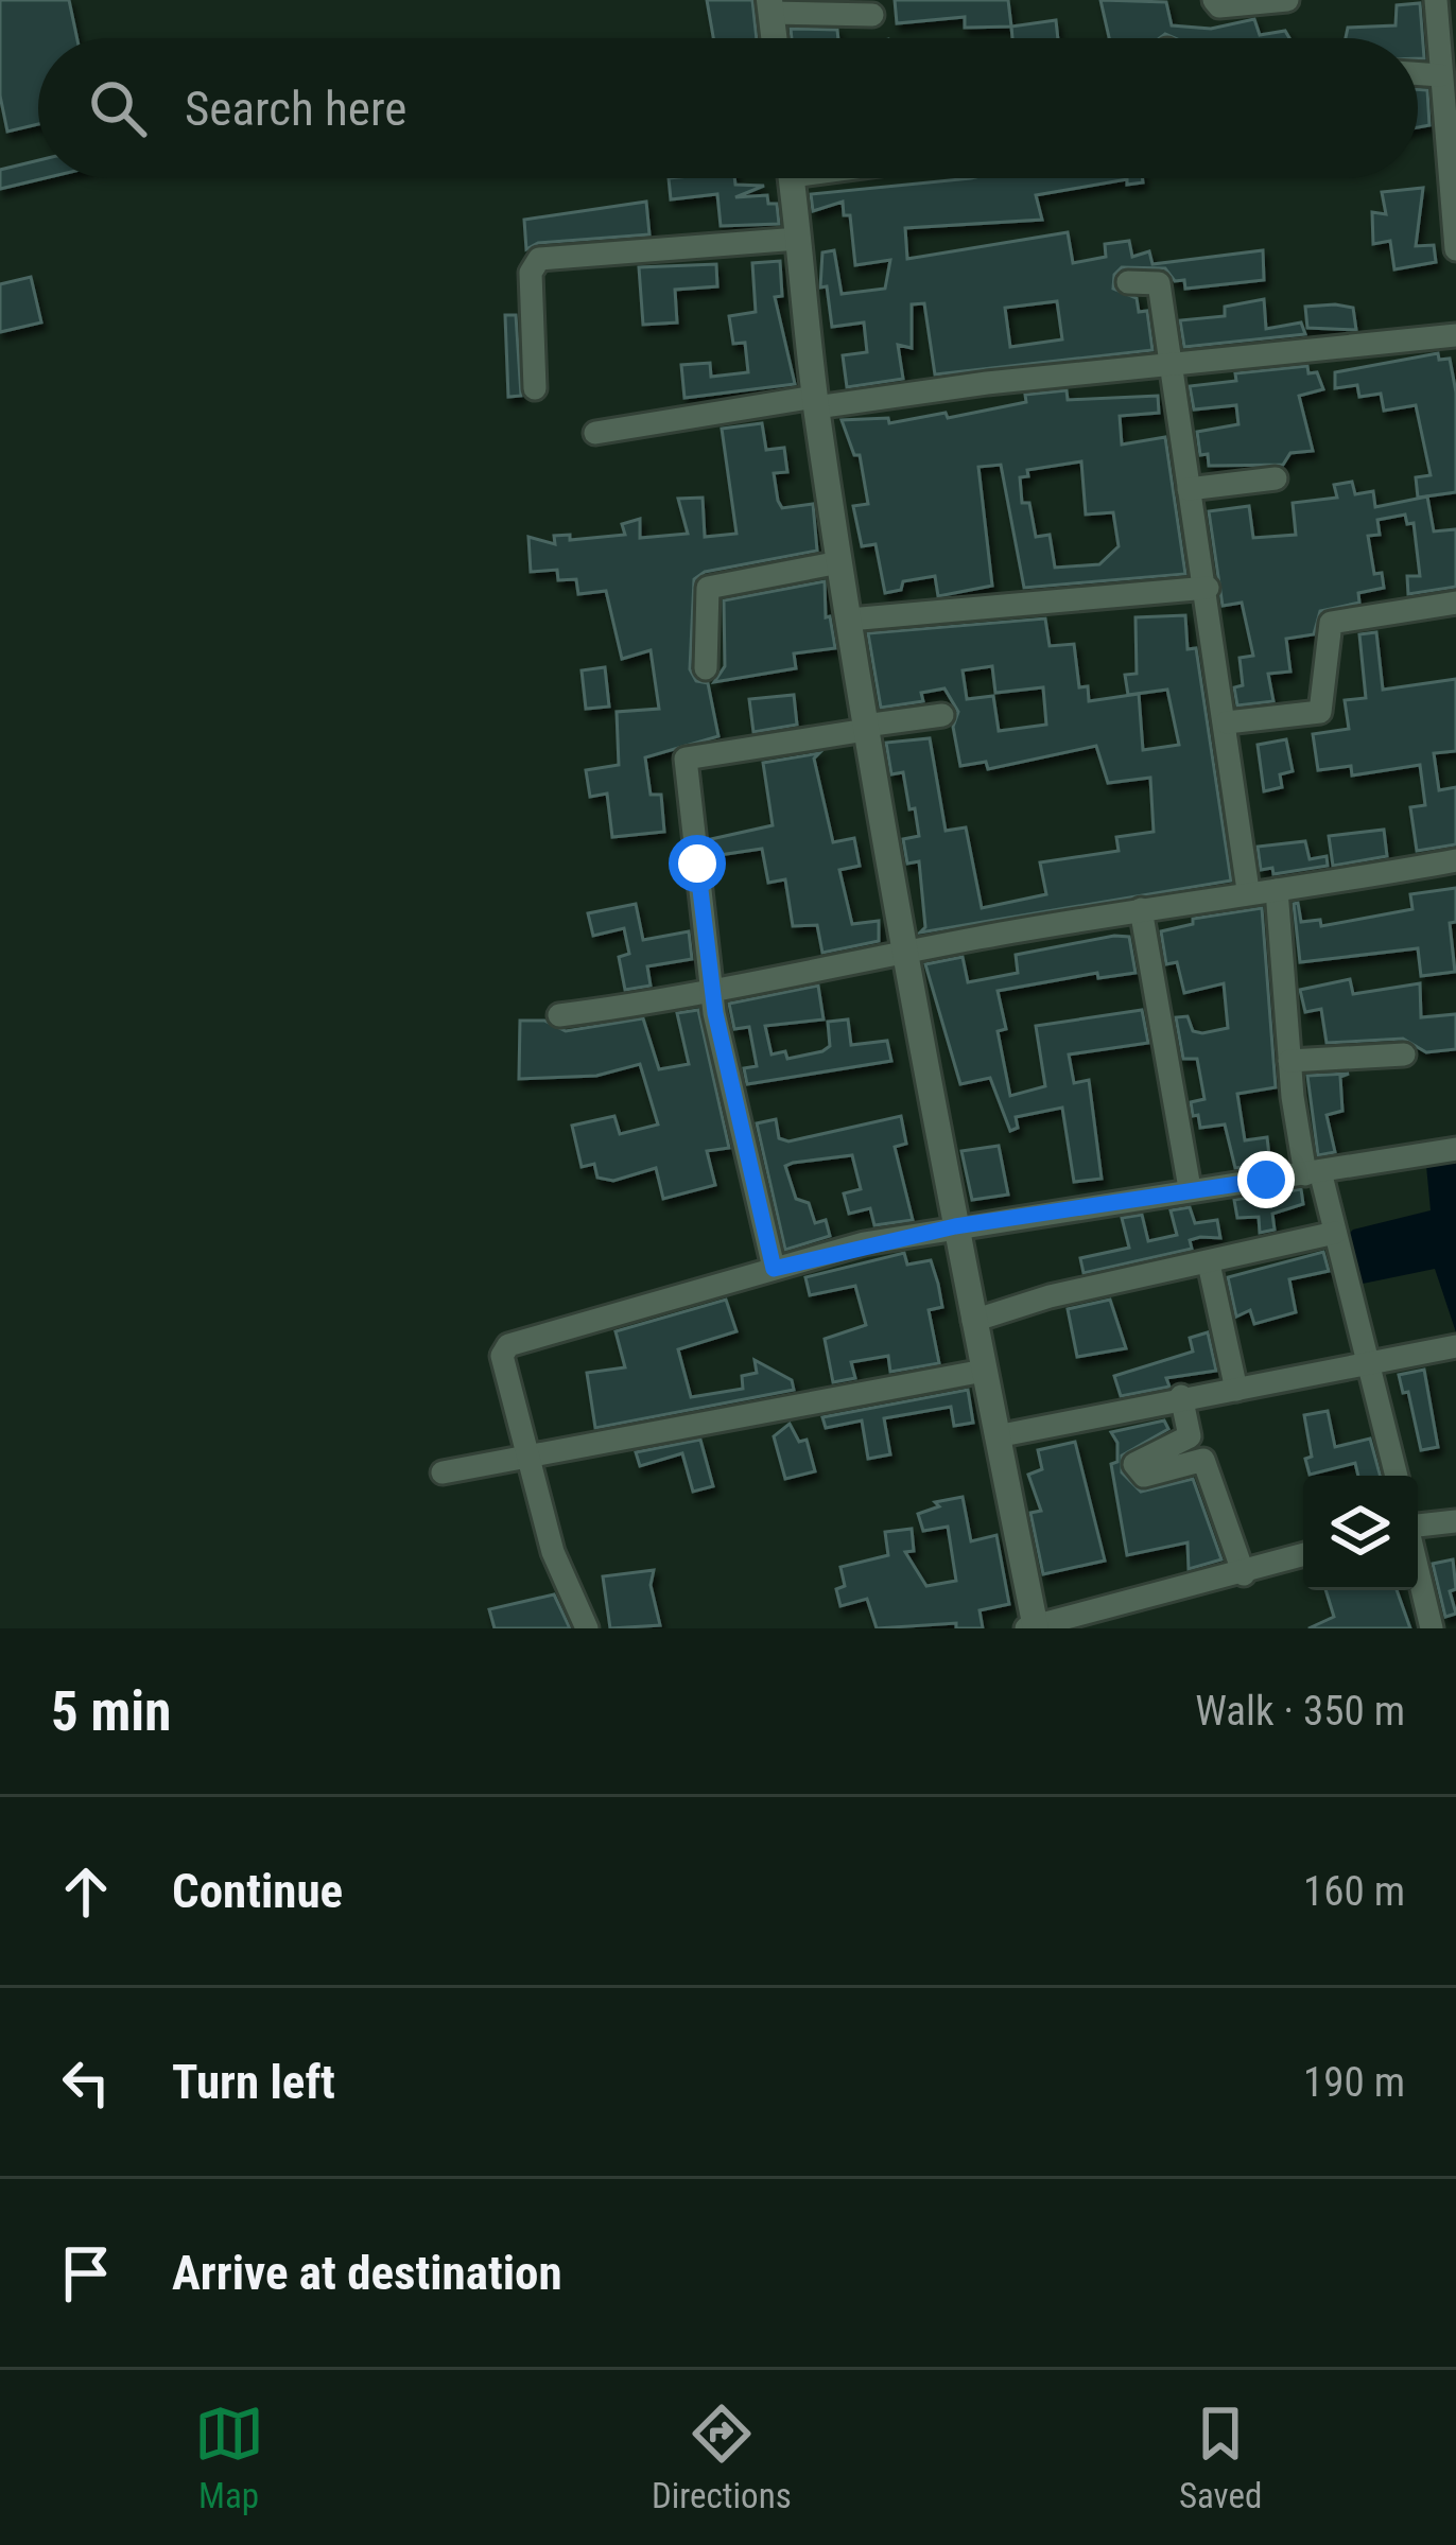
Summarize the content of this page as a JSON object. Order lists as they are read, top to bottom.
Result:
{
  "page": {
    "search": "Search here",
    "heading": ["5 min", "Walk · 350 m"],
    "list": [
      ["Continue", "160 m"],
      ["Turn left", "190 m"],
      "Arrive at destination"
    ],
    "nav": ["Map", "Directions", "Saved"]
  }
}
